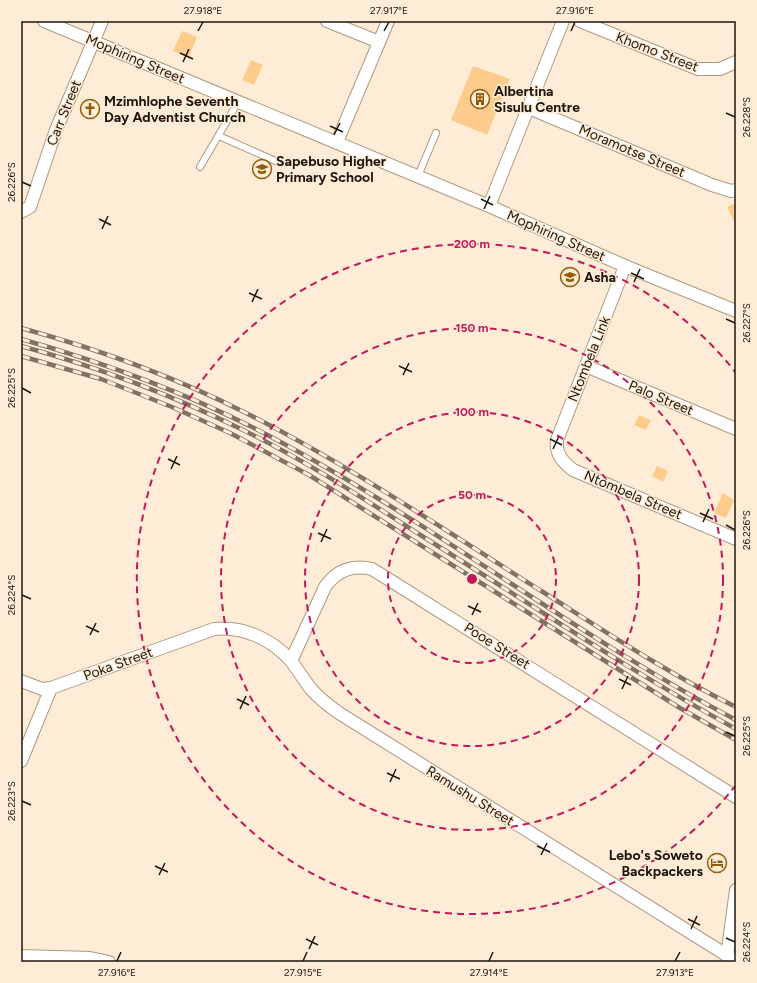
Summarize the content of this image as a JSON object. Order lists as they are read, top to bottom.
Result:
{
  "streets": {
    "street": [
      "Khomo Street",
      "Mophiring Street",
      "Carr Street",
      "Moramotse Street",
      "Ntombela Link",
      "Palo Street",
      "Ntombela Street",
      "Pooe Street",
      "Poka Street",
      "Ramushu Street"
    ]
  },
  "crossings": [
    ["Mophiring Street", "Carr Street"],
    ["Mophiring Street", "Ntombela Link"],
    ["Ntombela Link", "Palo Street"],
    ["Ntombela Link", "Ntombela Street"],
    ["Pooe Street", "Ramushu Street"],
    ["Poka Street", "Ramushu Street"]
  ],
  "places": {
    "building": ["Albertina Sisulu Centre"],
    "church": ["Mzimhlophe Seventh Day Adventist Church"],
    "school or university": ["Sapebuso Higher Primary School", "Asha"],
    "hotel": ["Lebo's Soweto Backpackers"]
  },
  "coordinates": [
    "27.918°E",
    "27.917°E",
    "27.916°E",
    "26.228°S",
    "26.226°S",
    "26.227°S",
    "26.225°S",
    "26.224°S",
    "26.223°S",
    "27.915°E",
    "27.914°E",
    "27.913°E"
  ],
  "rings": [
    "200 m",
    "150 m",
    "100 m",
    "50 m"
  ]
}
